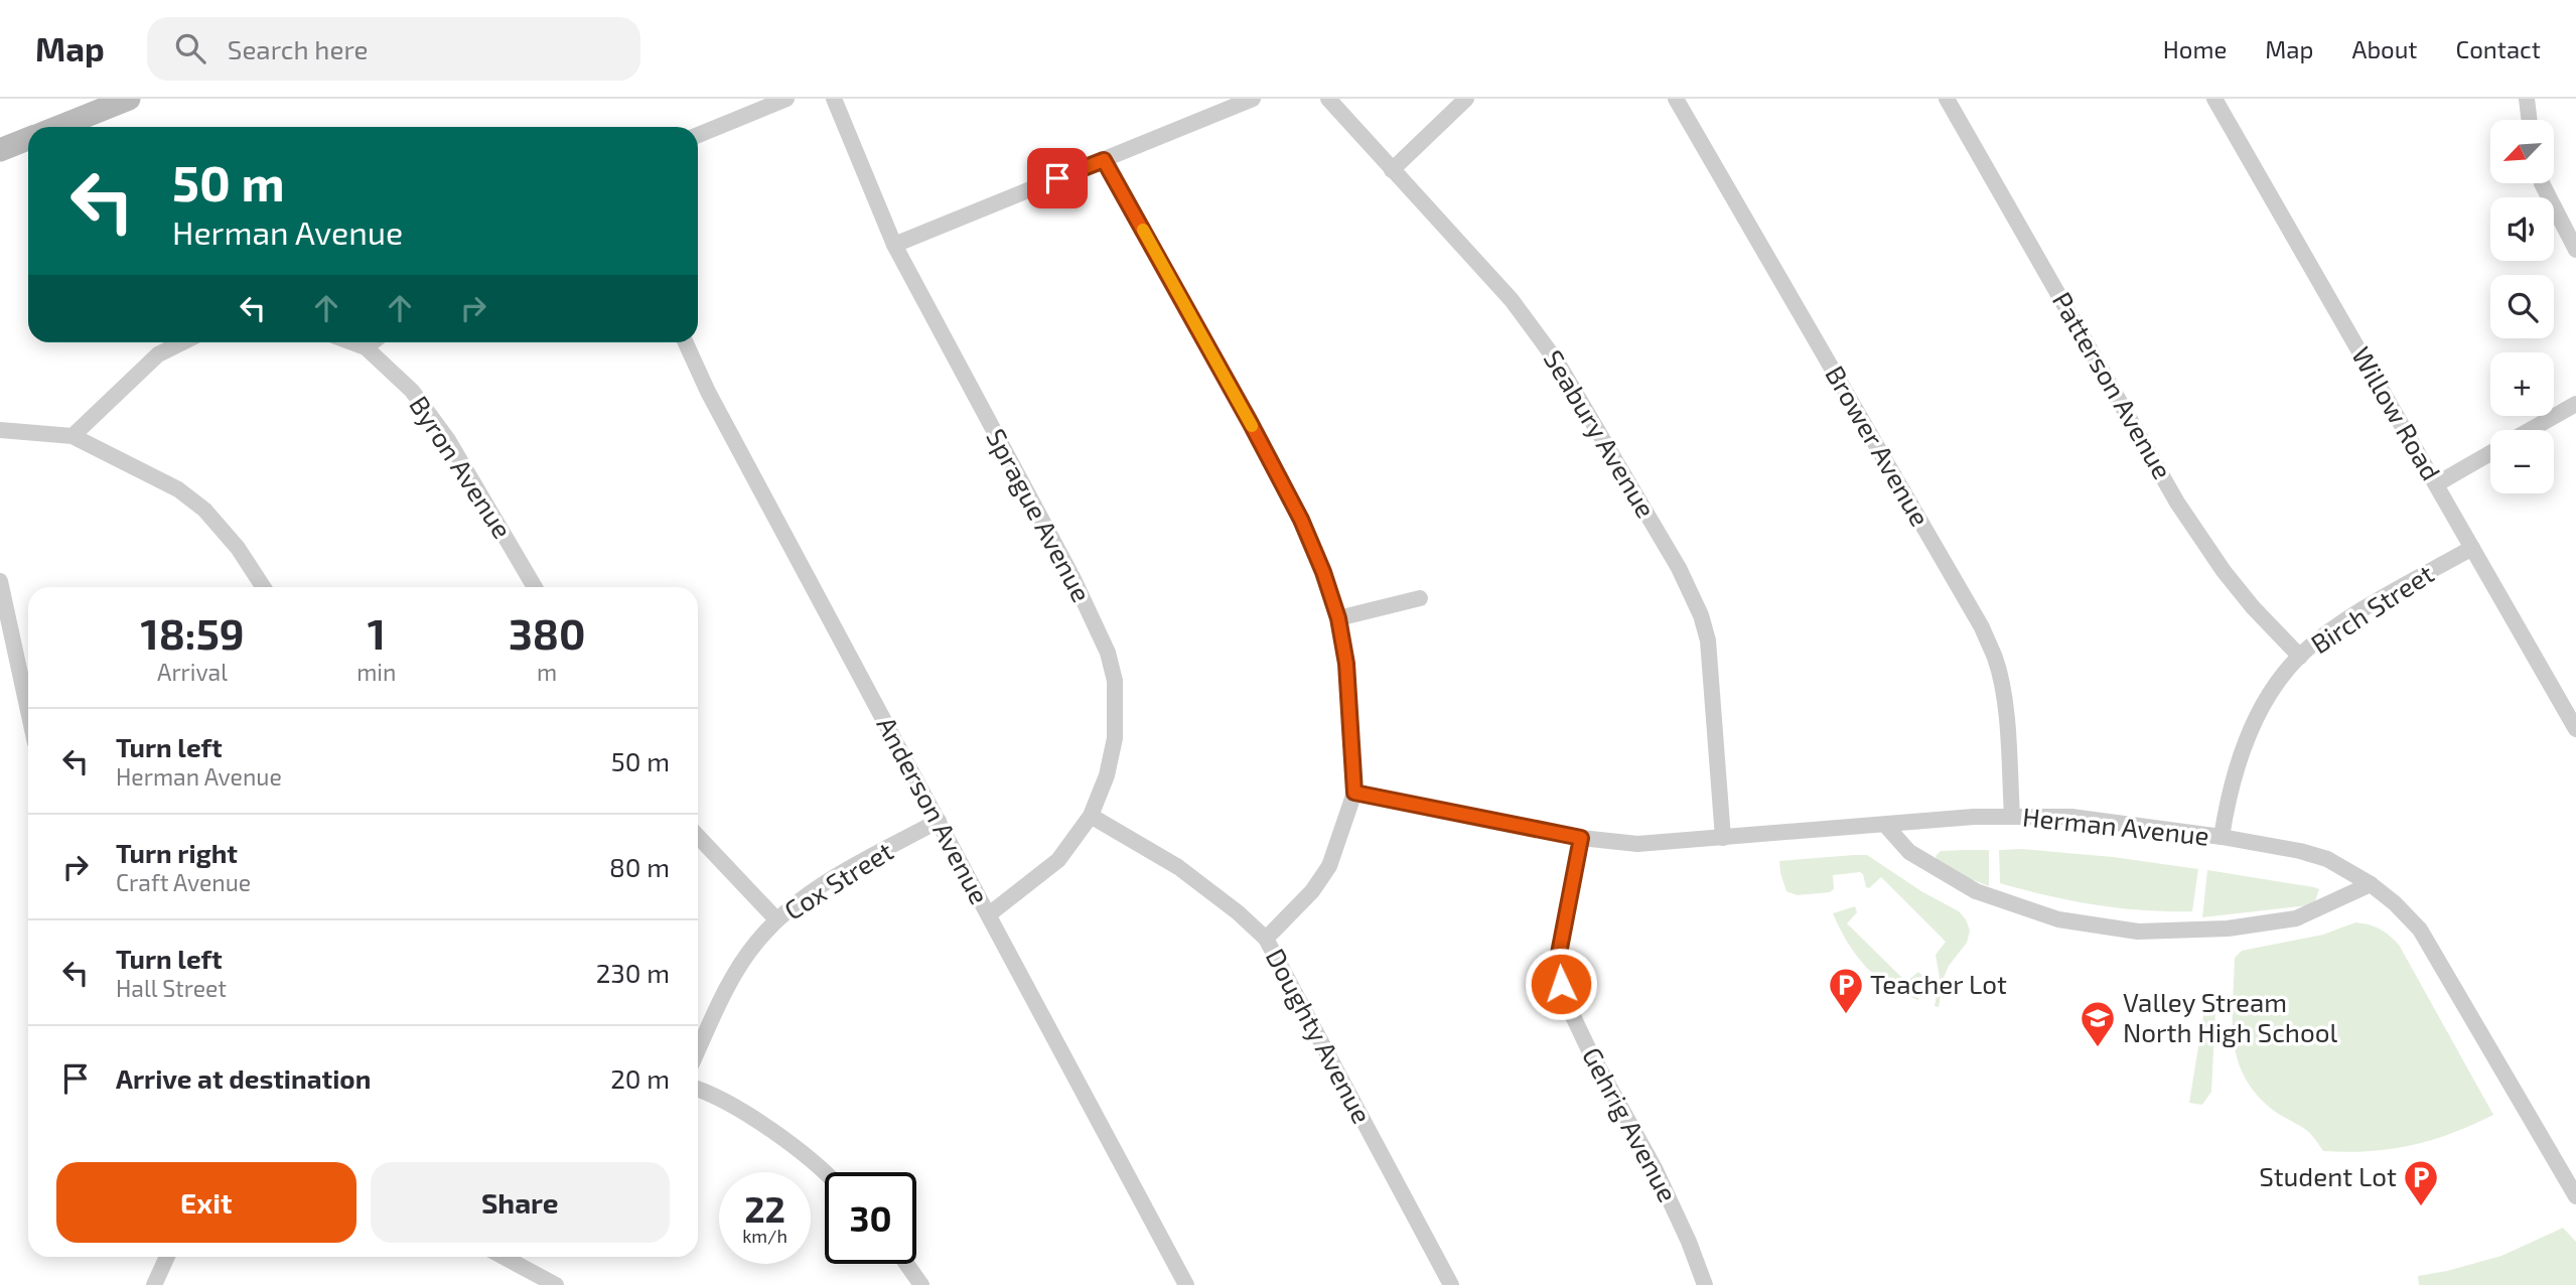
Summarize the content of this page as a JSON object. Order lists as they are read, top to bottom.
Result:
{
  "streets": {
    "street": [
      "Patterson Avenue",
      "Willow Road",
      "Seabury Avenue",
      "Brower Avenue",
      "Byron Avenue",
      "Sprague Avenue",
      "Birch Street",
      "Anderson Avenue",
      "Herman Avenue",
      "Cox Street",
      "Doughty Avenue",
      "Gehrig Avenue"
    ]
  },
  "crossings": [
    ["Patterson Avenue", "Birch Street"],
    ["Willow Road", "Birch Street"],
    ["Seabury Avenue", "Herman Avenue"],
    ["Brower Avenue", "Herman Avenue"],
    ["Sprague Avenue", "Anderson Avenue"],
    ["Sprague Avenue", "Doughty Avenue"],
    ["Birch Street", "Herman Avenue"],
    ["Anderson Avenue", "Cox Street"],
    ["Herman Avenue", "Gehrig Avenue"]
  ],
  "places": {
    "parking": ["Teacher Lot", "Student Lot"],
    "school or university": ["Valley Stream North High School"]
  },
  "north": "bottom left",
  "page": {
    "header": "Map",
    "search": "Search here",
    "nav": [
      "Home",
      "Map",
      "About",
      "Contact"
    ],
    "map_buttons": ["+", "−"],
    "turn": ["50 m", "Herman Avenue"],
    "eta": [
      "18:59",
      "Arrival",
      "1",
      "min",
      "380",
      "m"
    ],
    "list": [
      {
        "name": "Turn left",
        "note": "Herman Avenue",
        "value": "50 m"
      },
      {
        "name": "Turn right",
        "note": "Craft Avenue",
        "value": "80 m"
      },
      {
        "name": "Turn left",
        "note": "Hall Street",
        "value": "230 m"
      },
      {
        "name": "Arrive at destination",
        "value": "20 m"
      }
    ],
    "buttons": ["Exit", "Share"],
    "speed": "22 km/h",
    "limit": "30"
  }
}
